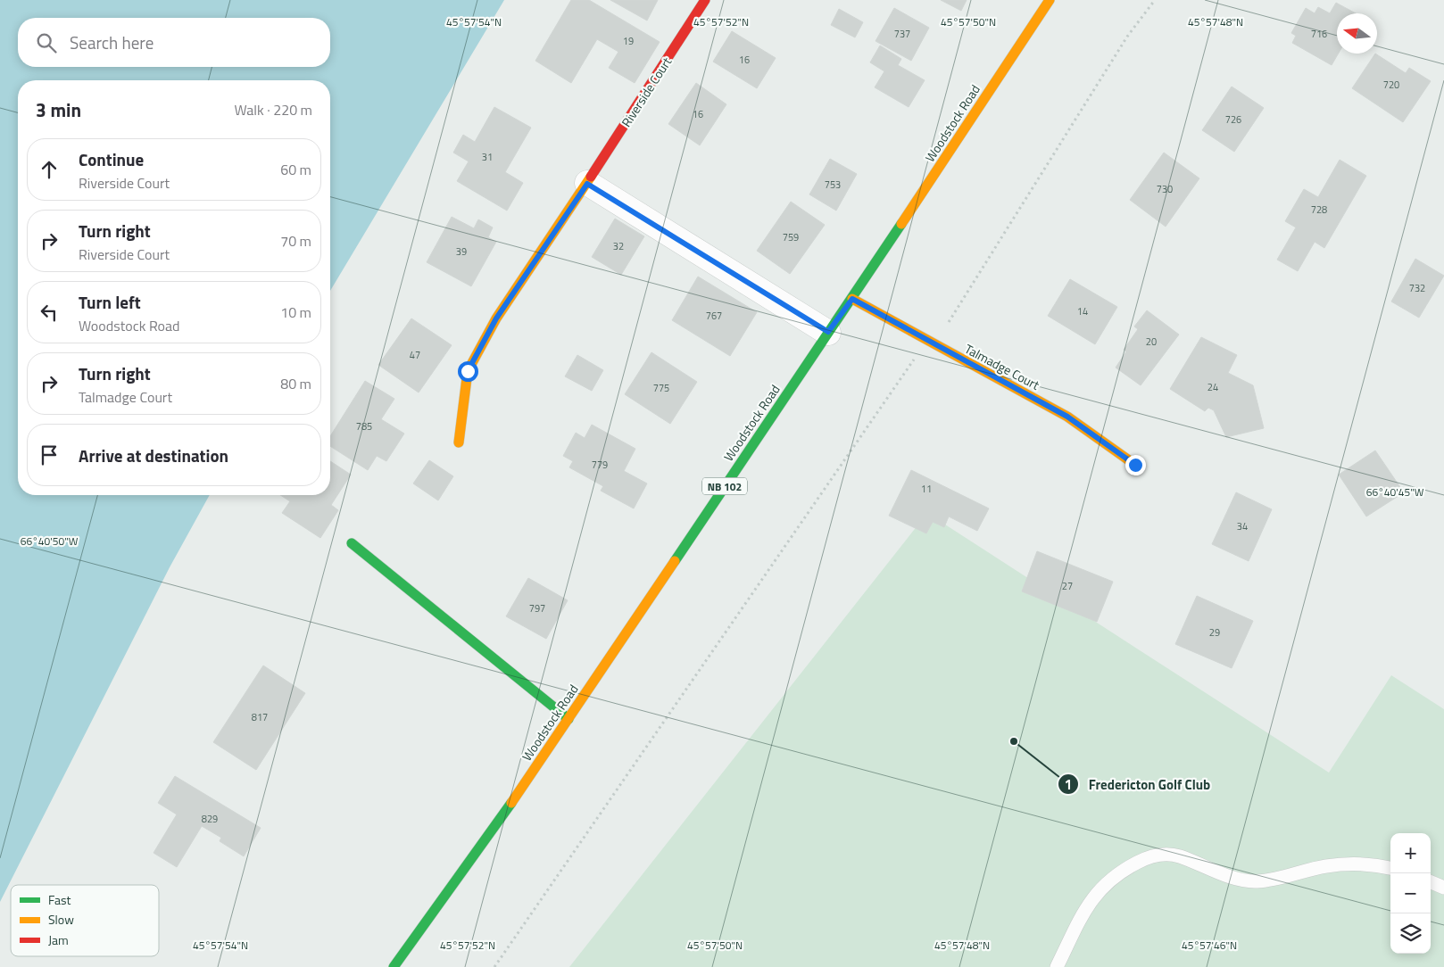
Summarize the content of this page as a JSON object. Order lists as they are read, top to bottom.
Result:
{
  "streets": {
    "main road": [
      "Riverside Court",
      "Woodstock Road",
      "Talmadge Court",
      "NB 102"
    ]
  },
  "crossings": [
    ["Woodstock Road", "Talmadge Court"]
  ],
  "places": ["Fredericton Golf Club"],
  "house_numbers": [
    "737",
    "716",
    "19",
    "16",
    "720",
    "16",
    "726",
    "31",
    "753",
    "730",
    "728",
    "759",
    "32",
    "39",
    "732",
    "14",
    "767",
    "20",
    "47",
    "24",
    "775",
    "785",
    "779",
    "11",
    "34",
    "27",
    "797",
    "29",
    "817",
    "829"
  ],
  "legend": ["Fast", "Slow", "Jam"],
  "north": "left",
  "page": {
    "search": "Search here",
    "heading": ["3 min", "Walk · 220 m"],
    "list": [
      ["Continue", "Riverside Court", "60 m"],
      ["Turn right", "Riverside Court", "70 m"],
      ["Turn left", "Woodstock Road", "10 m"],
      ["Turn right", "Talmadge Court", "80 m"],
      "Arrive at destination"
    ],
    "map_buttons": ["+", "−"]
  },
  "coordinates": [
    "45°57'54\"N",
    "45°57'52\"N",
    "45°57'50\"N",
    "45°57'48\"N",
    "66°40'45\"W",
    "66°40'50\"W",
    "45°57'46\"N"
  ]
}
